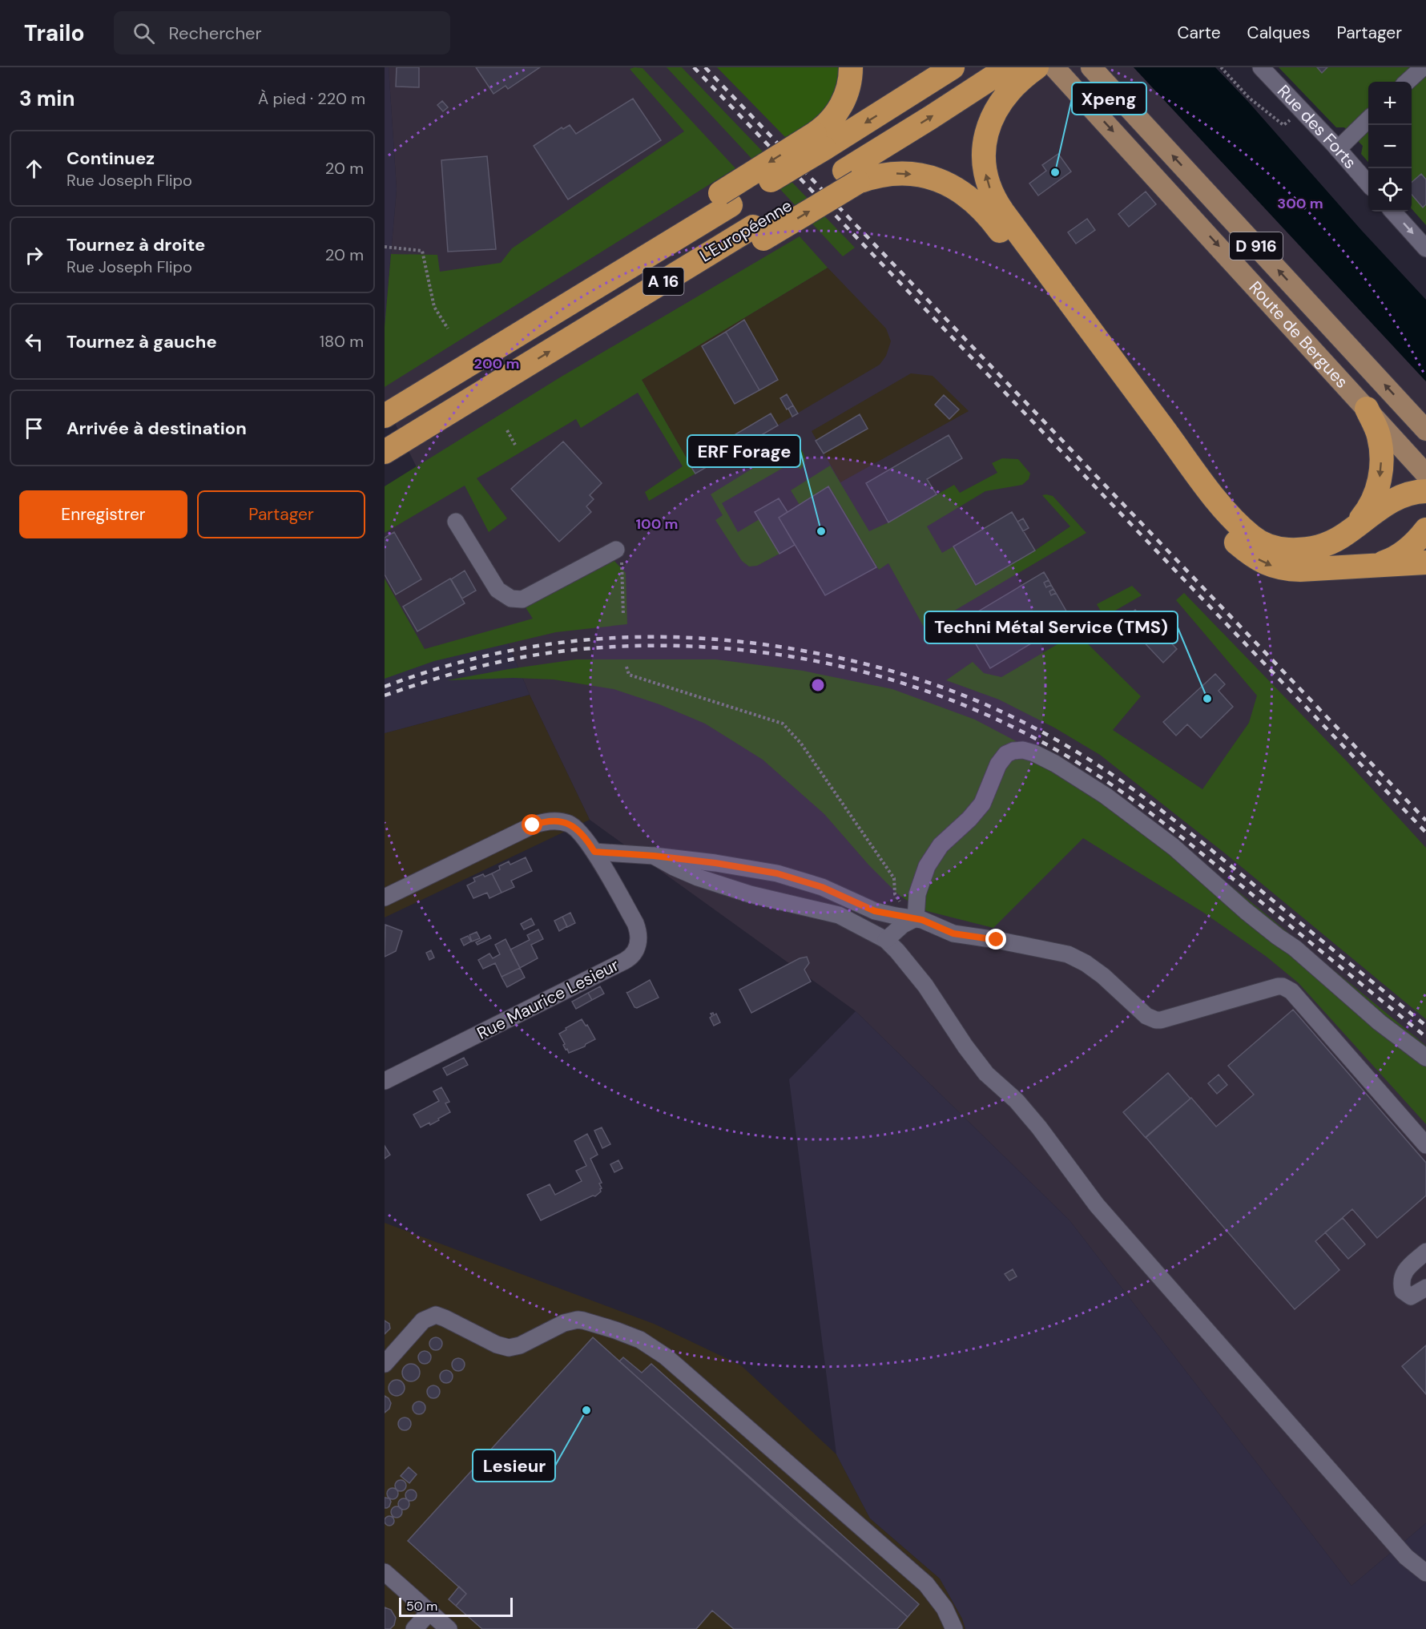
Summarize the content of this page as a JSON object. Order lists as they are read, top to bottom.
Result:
{
  "streets": {
    "highway": ["L'Européenne", "A 16"],
    "main road": ["D 916", "Route de Bergues"],
    "street": ["Rue des Forts", "Rue Maurice Lesieur"]
  },
  "places": [
    "Xpeng",
    "ERF Forage",
    "Techni Métal Service (TMS)",
    "Lesieur"
  ],
  "scale_bar": "50 m",
  "page": {
    "header": "Trailo",
    "search": "Rechercher",
    "nav": ["Carte", "Calques", "Partager"],
    "heading": ["3 min", "À pied · 220 m"],
    "map_buttons": ["+", "−"],
    "list": [
      ["Continuez", "Rue Joseph Flipo", "20 m"],
      ["Tournez à droite", "Rue Joseph Flipo", "20 m"],
      ["Tournez à gauche", "180 m"],
      "Arrivée à destination"
    ],
    "buttons": ["Enregistrer", "Partager"],
    "scale": "50 m"
  },
  "rings": ["300 m", "200 m", "100 m"]
}
